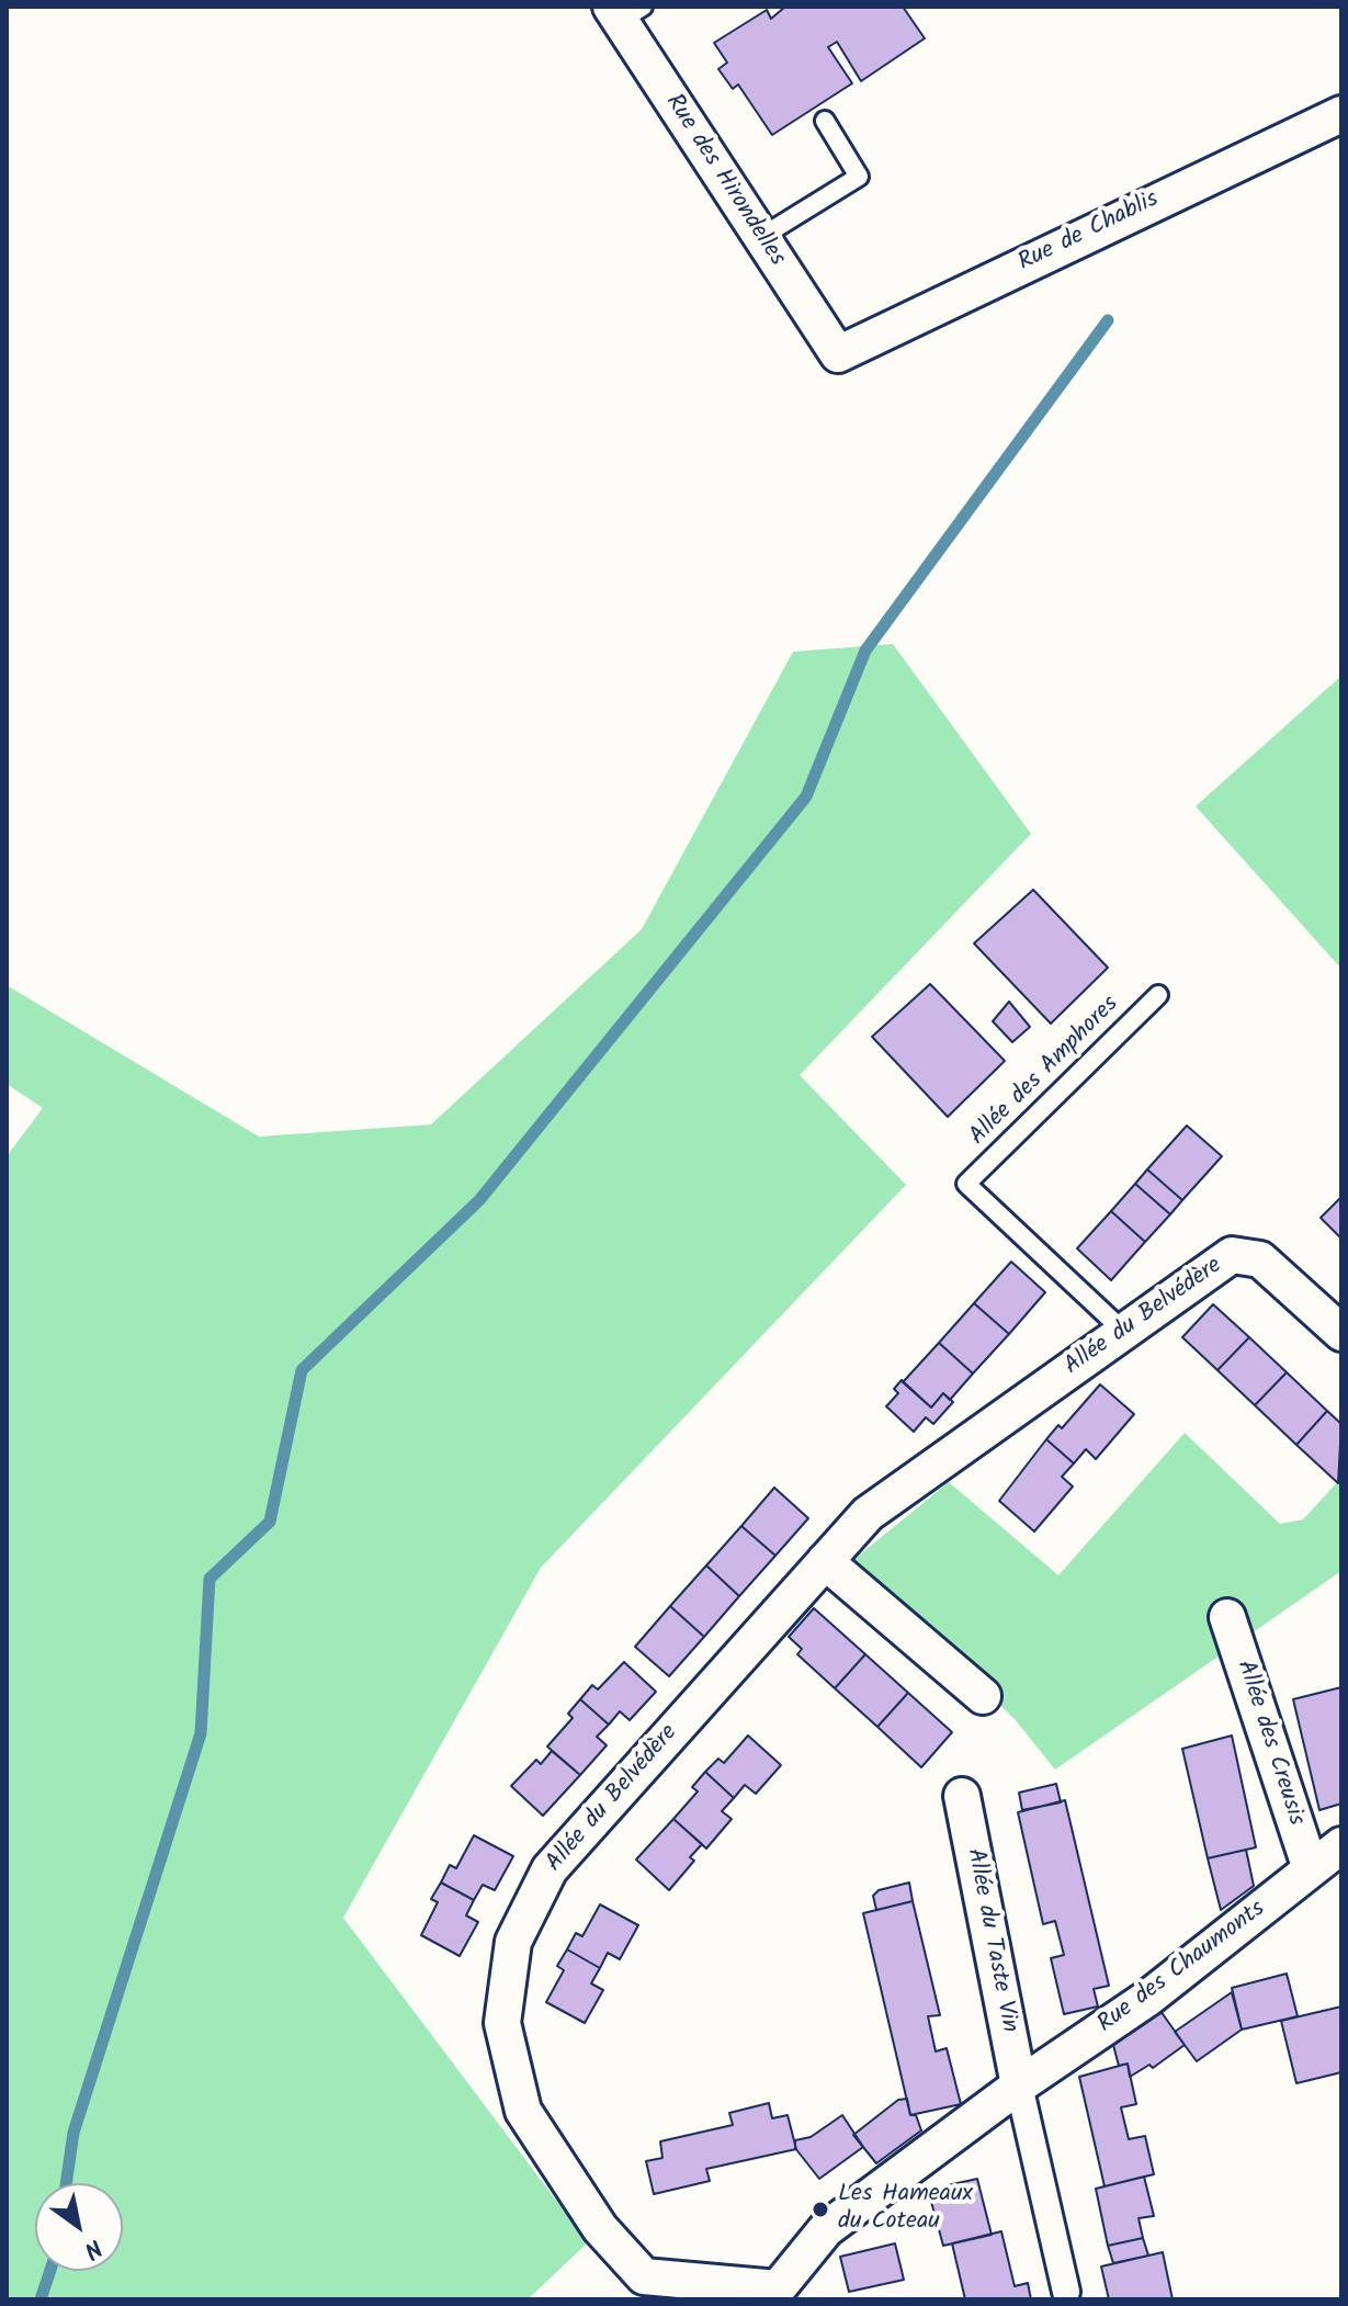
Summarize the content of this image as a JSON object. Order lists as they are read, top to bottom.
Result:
{
  "streets": {
    "street": [
      "Rue des Hirondelles",
      "Rue de Chablis",
      "Allée du Belvédère",
      "Allée des Creusis",
      "Allée du Taste Vin",
      "Rue des Chaumonts"
    ],
    "lane": ["Allée des Amphores"]
  },
  "crossings": [
    ["Rue des Hirondelles", "Rue de Chablis"],
    ["Allée des Amphores", "Allée du Belvédère"],
    ["Allée du Belvédère", "Rue des Chaumonts"],
    ["Allée des Creusis", "Rue des Chaumonts"],
    ["Allée du Taste Vin", "Rue des Chaumonts"]
  ],
  "places": ["Les Hameaux du Coteau"],
  "north": "bottom right"
}
